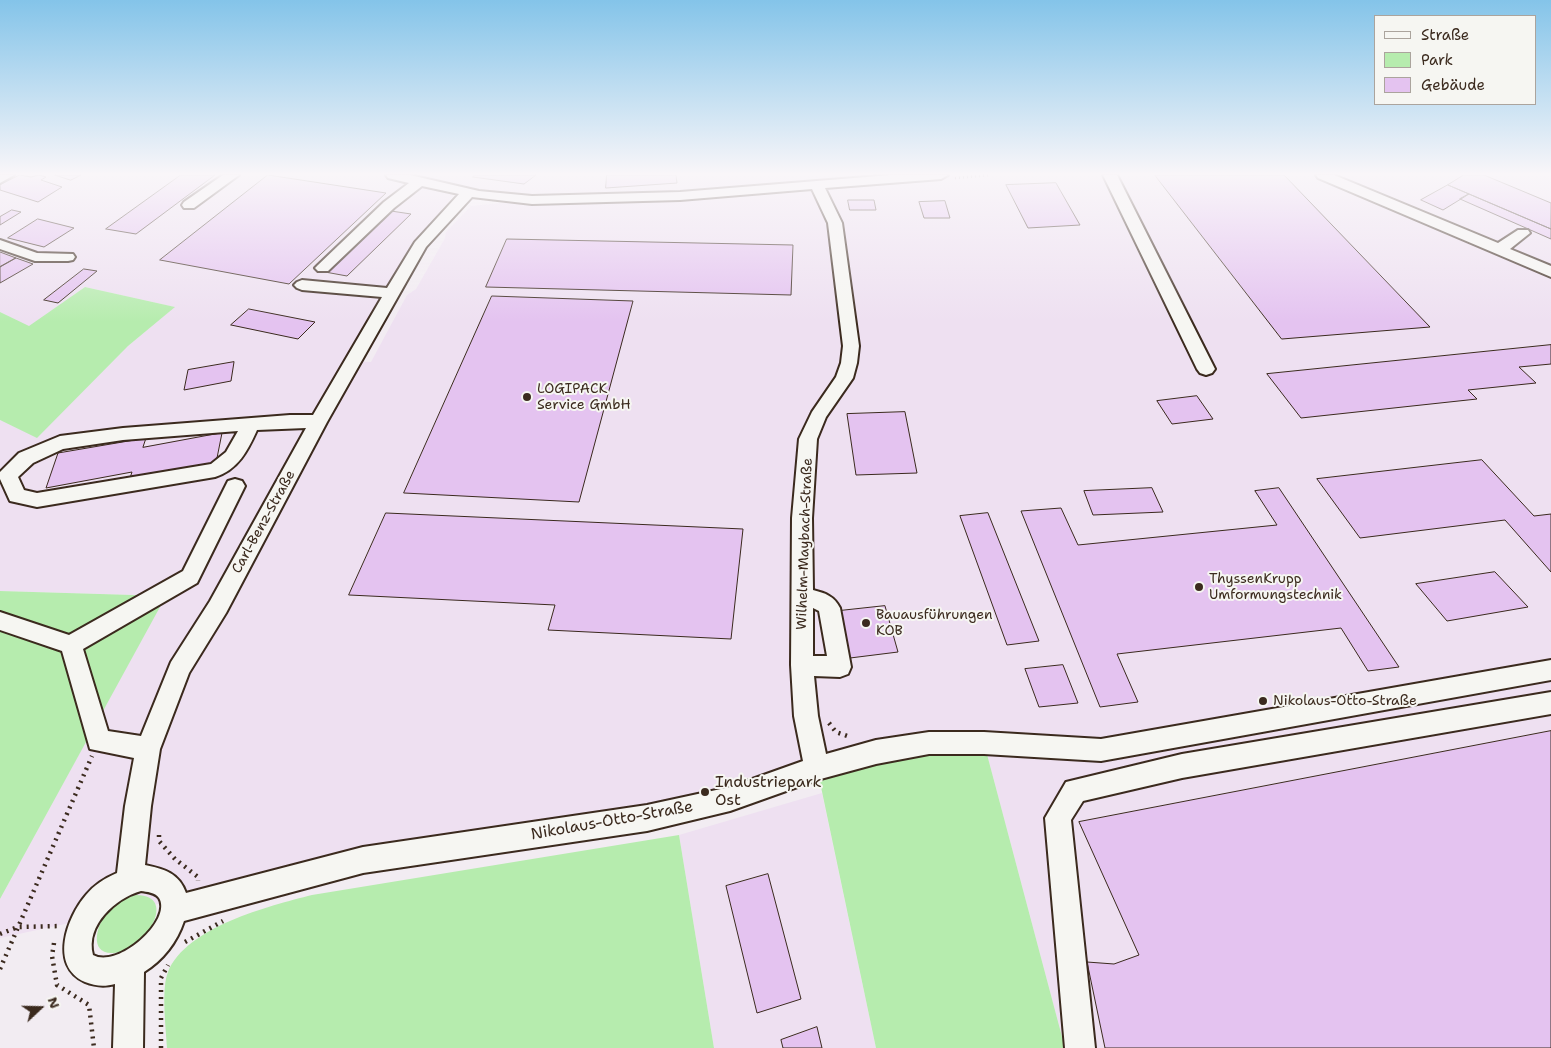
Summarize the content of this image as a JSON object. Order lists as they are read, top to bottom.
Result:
{
  "streets": {
    "street": ["Carl-Benz-Straße", "Wilhelm-Maybach-Straße", "Nikolaus-Otto-Straße"]
  },
  "crossings": [
    ["Wilhelm-Maybach-Straße", "Nikolaus-Otto-Straße"]
  ],
  "places": [
    "LOGIPACK Service GmbH",
    "ThyssenKrupp Umformungstechnik",
    "Bauausführungen KOB",
    "Nikolaus-Otto-Straße",
    "Industriepark Ost"
  ],
  "legend": ["Straße", "Park", "Gebäude"],
  "north": "right"
}
